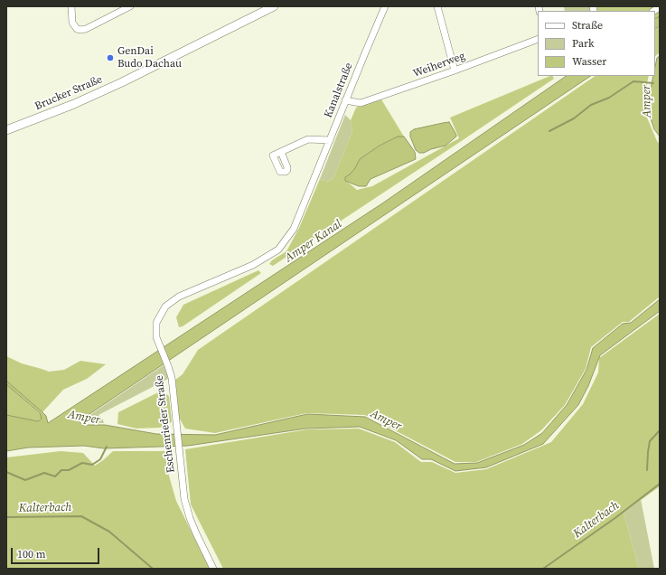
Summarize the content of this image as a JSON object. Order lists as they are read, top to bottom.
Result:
{
  "streets": {
    "main road": ["Brucker Straße"],
    "street": ["Weiherweg", "Kanalstraße", "Eschenrieder Straße"]
  },
  "crossings": [
    ["Weiherweg", "Kanalstraße"],
    ["Kanalstraße", "Eschenrieder Straße"]
  ],
  "water": ["Amper", "Amper Kanal", "Kalterbach"],
  "places": ["GenDai Budo Dachau"],
  "legend": ["Straße", "Park", "Wasser"],
  "scale_bar": "100 m"
}
